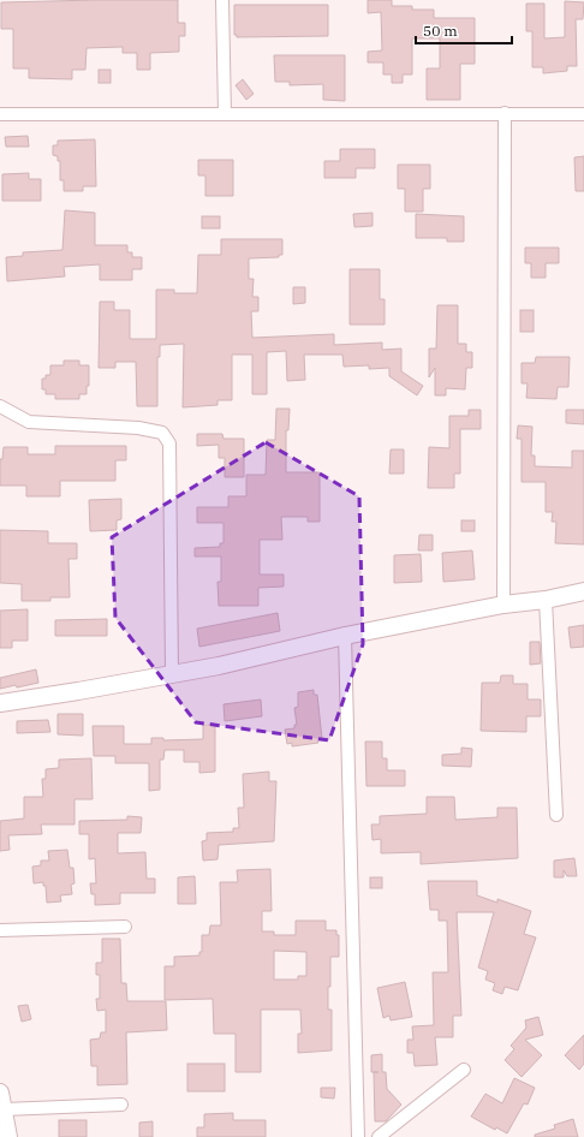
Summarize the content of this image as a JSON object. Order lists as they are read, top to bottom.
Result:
{
  "scale_bar": "50 m"
}
